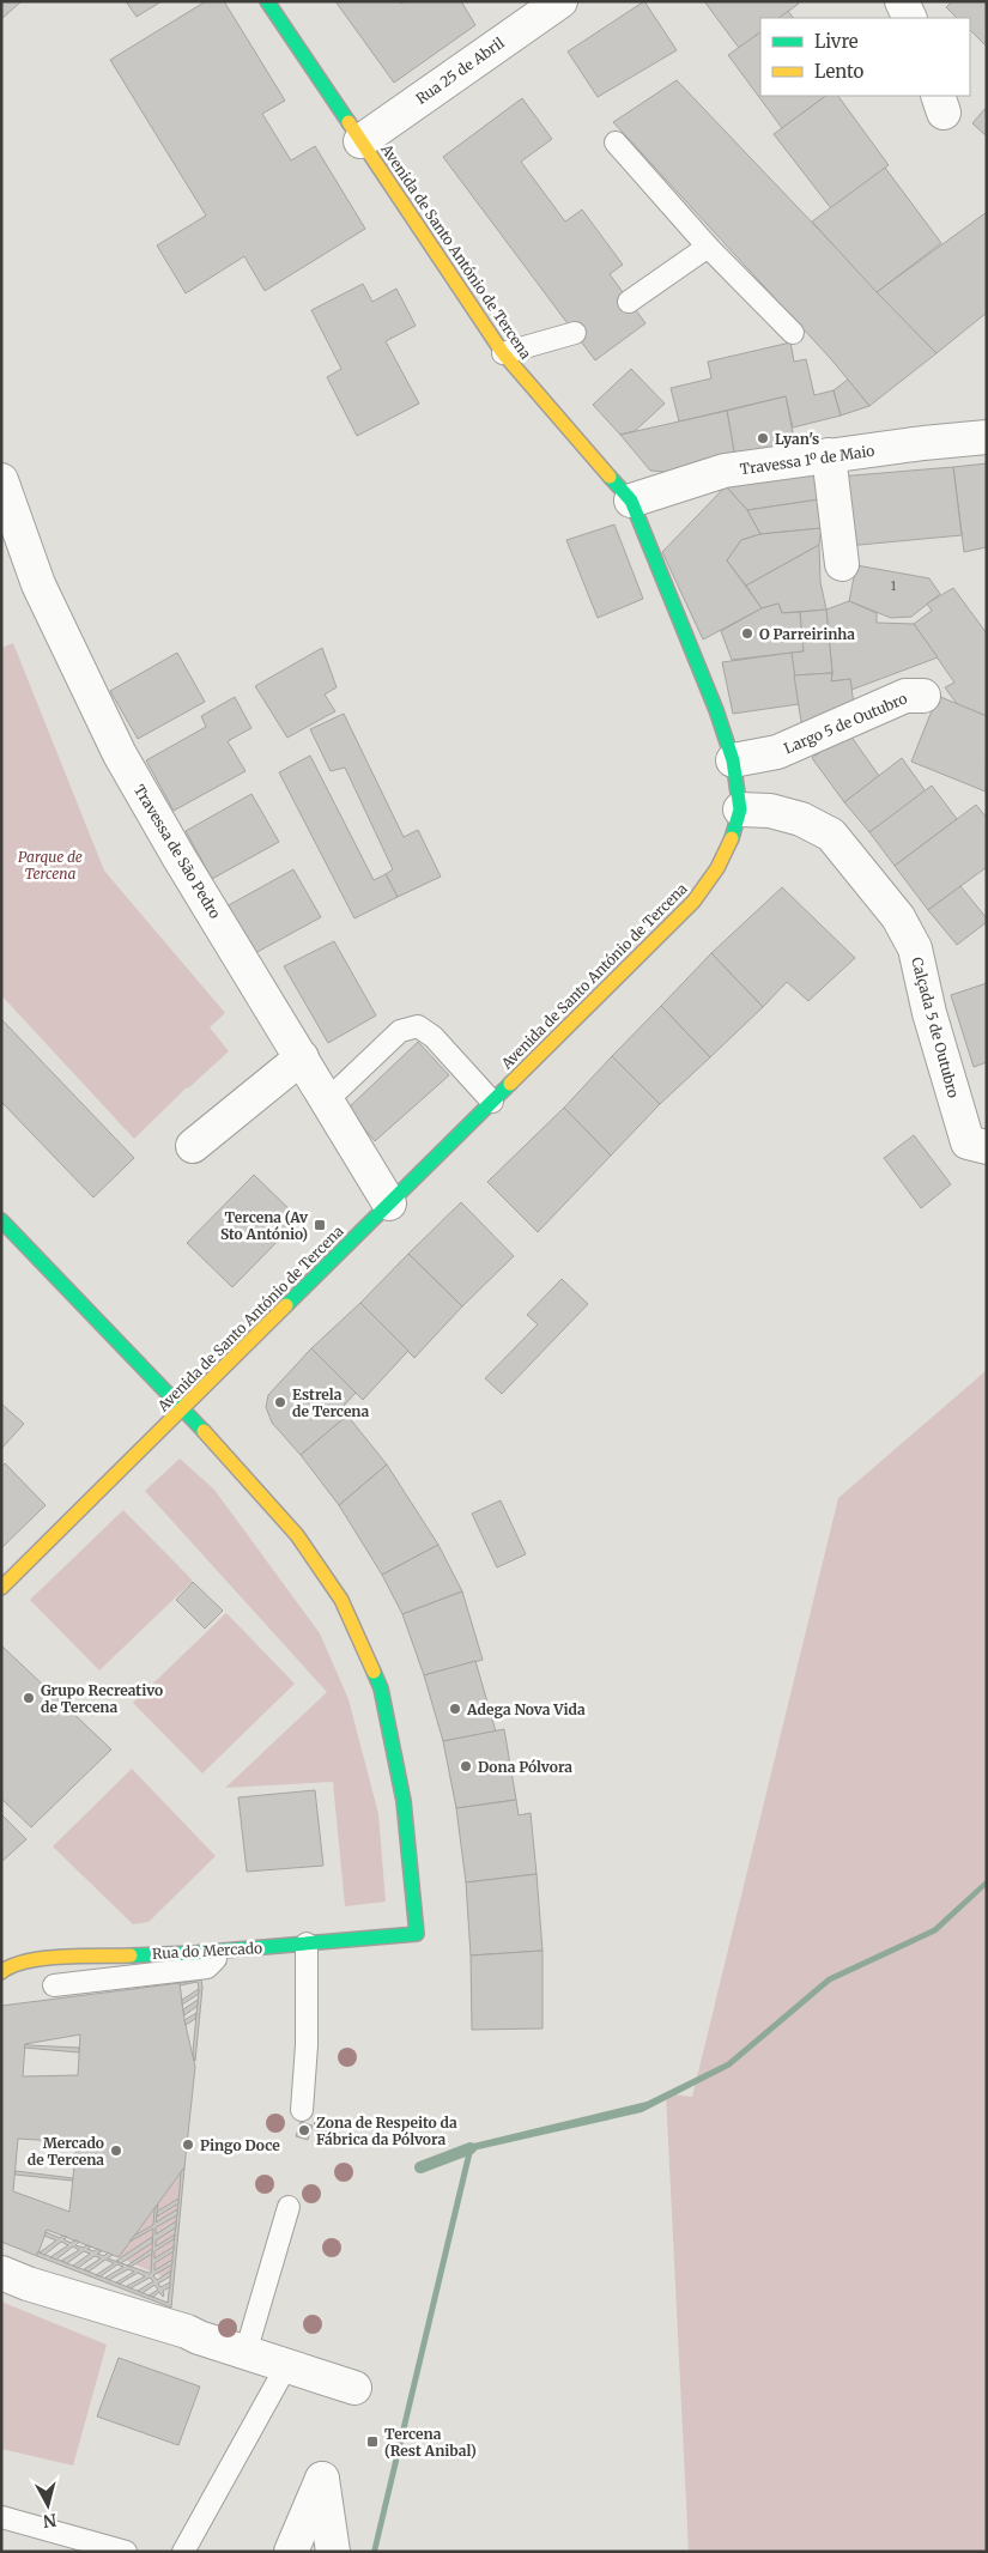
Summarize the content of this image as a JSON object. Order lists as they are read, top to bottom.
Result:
{
  "streets": {
    "street": [
      "Rua 25 de Abril",
      "Avenida de Santo António de Tercena",
      "Travessa 1º de Maio",
      "Largo 5 de Outubro",
      "Travessa de São Pedro",
      "Calçada 5 de Outubro",
      "Rua do Mercado"
    ]
  },
  "crossings": [
    ["Rua 25 de Abril", "Avenida de Santo António de Tercena"],
    ["Avenida de Santo António de Tercena", "Travessa 1º de Maio"],
    ["Avenida de Santo António de Tercena", "Largo 5 de Outubro"],
    ["Avenida de Santo António de Tercena", "Travessa de São Pedro"],
    ["Avenida de Santo António de Tercena", "Calçada 5 de Outubro"],
    ["Avenida de Santo António de Tercena", "Rua do Mercado"]
  ],
  "parks": ["Parque de Tercena"],
  "places": {
    "other": [
      "Lyan's",
      "O Parreirinha",
      "Estrela de Tercena",
      "Grupo Recreativo de Tercena",
      "Adega Nova Vida",
      "Dona Pólvora",
      "Zona de Respeito da Fábrica da Pólvora",
      "Pingo Doce",
      "Mercado de Tercena"
    ],
    "transit": ["Tercena (Av Sto António)", "Tercena (Rest Anibal)"]
  },
  "house_numbers": ["1"],
  "legend": ["Livre", "Lento"],
  "north": "bottom"
}
